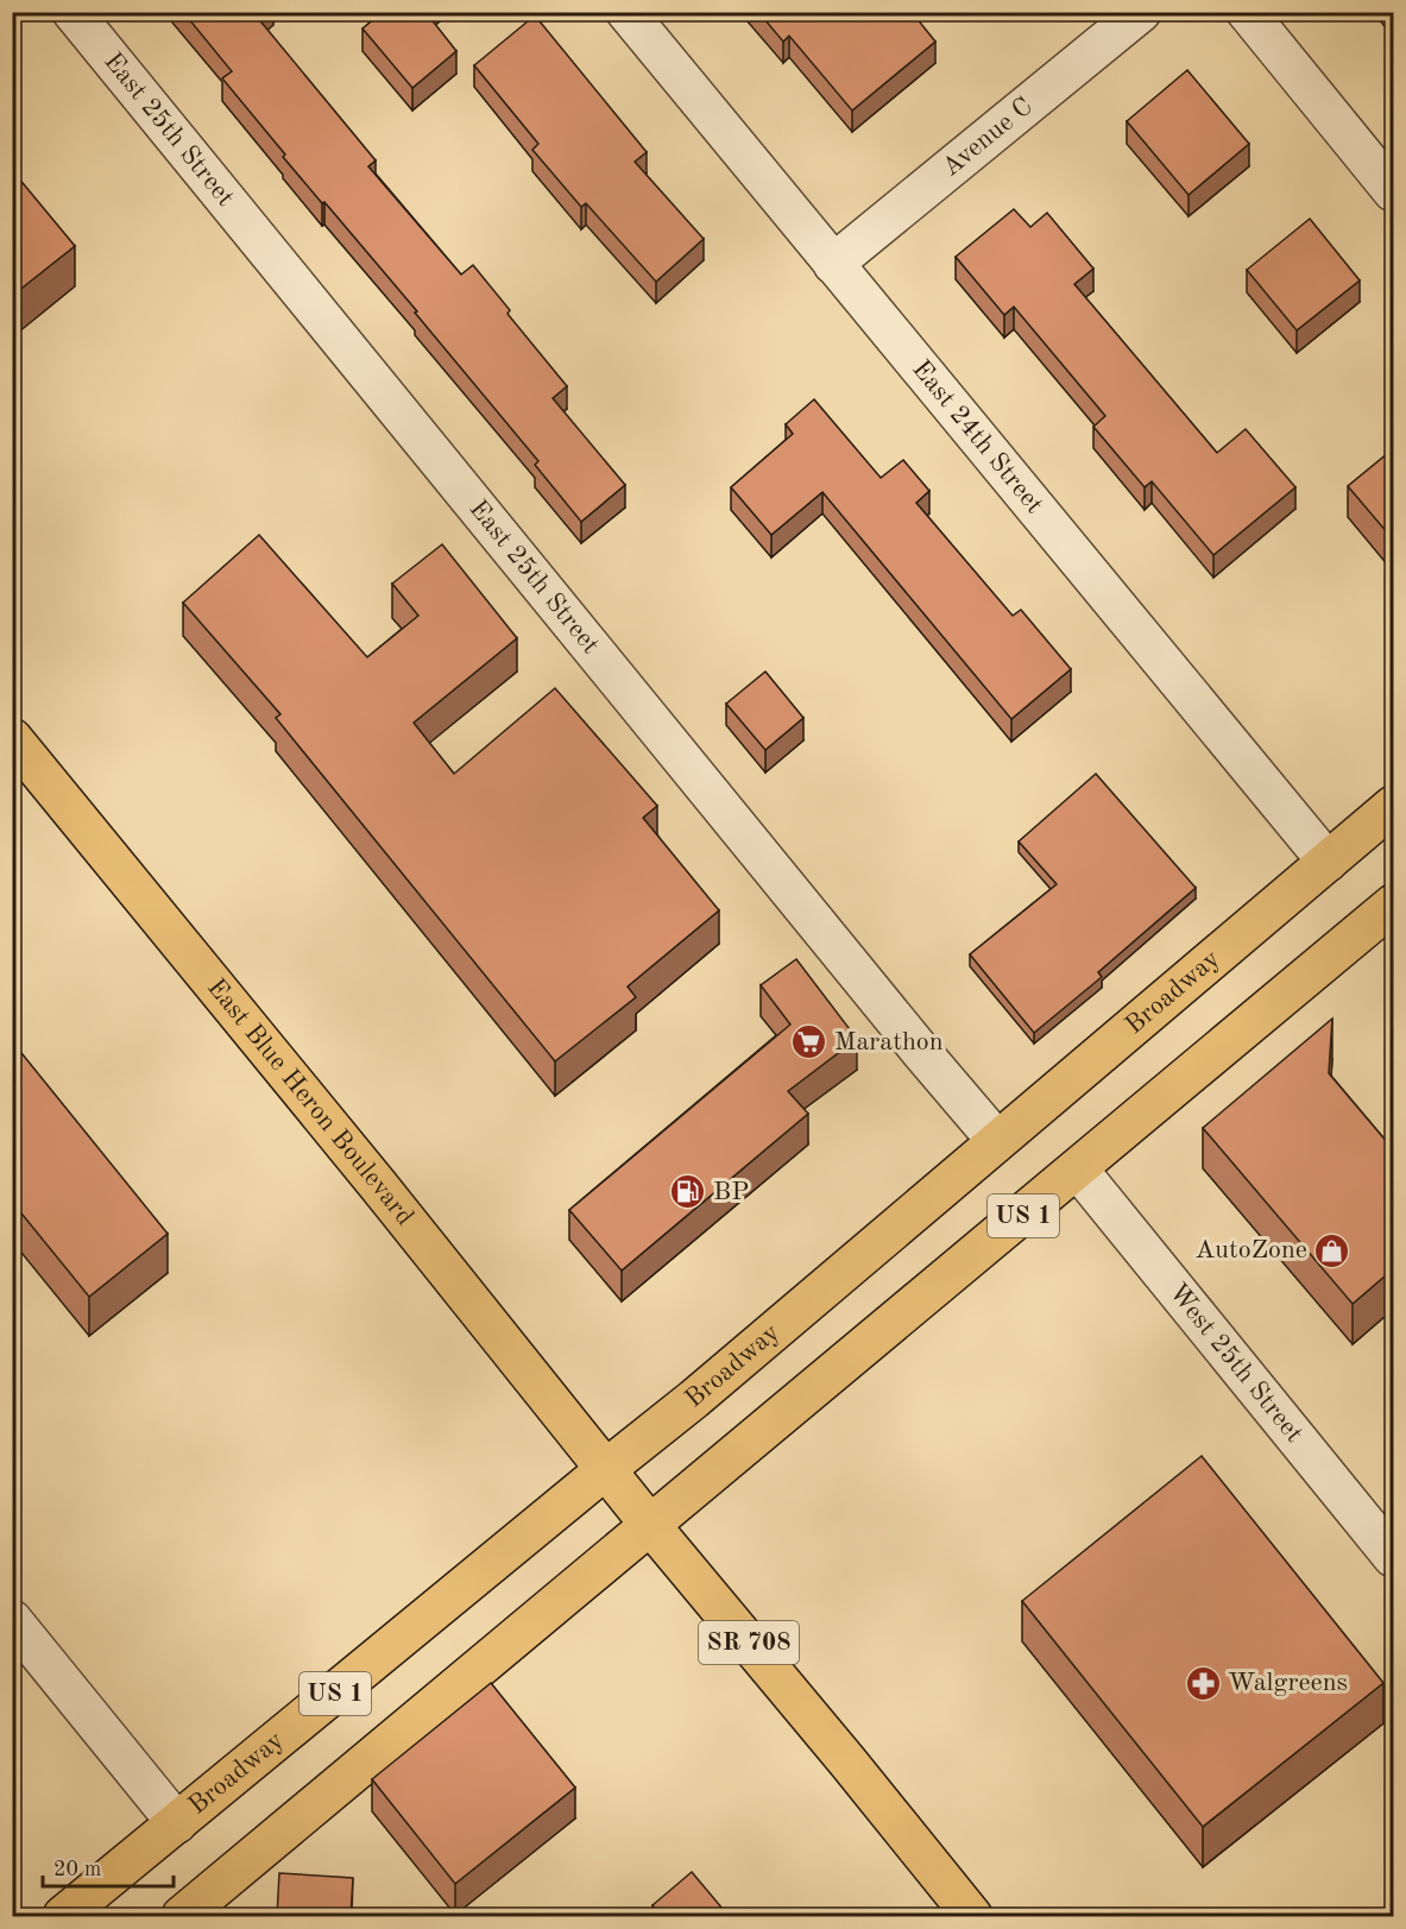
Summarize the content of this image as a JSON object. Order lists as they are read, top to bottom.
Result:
{
  "streets": {
    "main road": [
      "Broadway",
      "East Blue Heron Boulevard",
      "US 1",
      "SR 708"
    ],
    "street": [
      "East 25th Street",
      "Avenue C",
      "East 24th Street",
      "West 25th Street"
    ]
  },
  "crossings": [
    ["East 25th Street", "Broadway"],
    ["Avenue C", "East 24th Street"],
    ["East 24th Street", "Broadway"],
    ["Broadway", "East Blue Heron Boulevard"],
    ["Broadway", "SR 708"],
    ["East Blue Heron Boulevard", "SR 708"],
    ["US 1", "West 25th Street"],
    ["US 1", "SR 708"]
  ],
  "places": {
    "supermarket": ["Marathon"],
    "fuel station": ["BP"],
    "shop": ["AutoZone"],
    "pharmacy": ["Walgreens"]
  },
  "scale_bar": "20 m"
}
